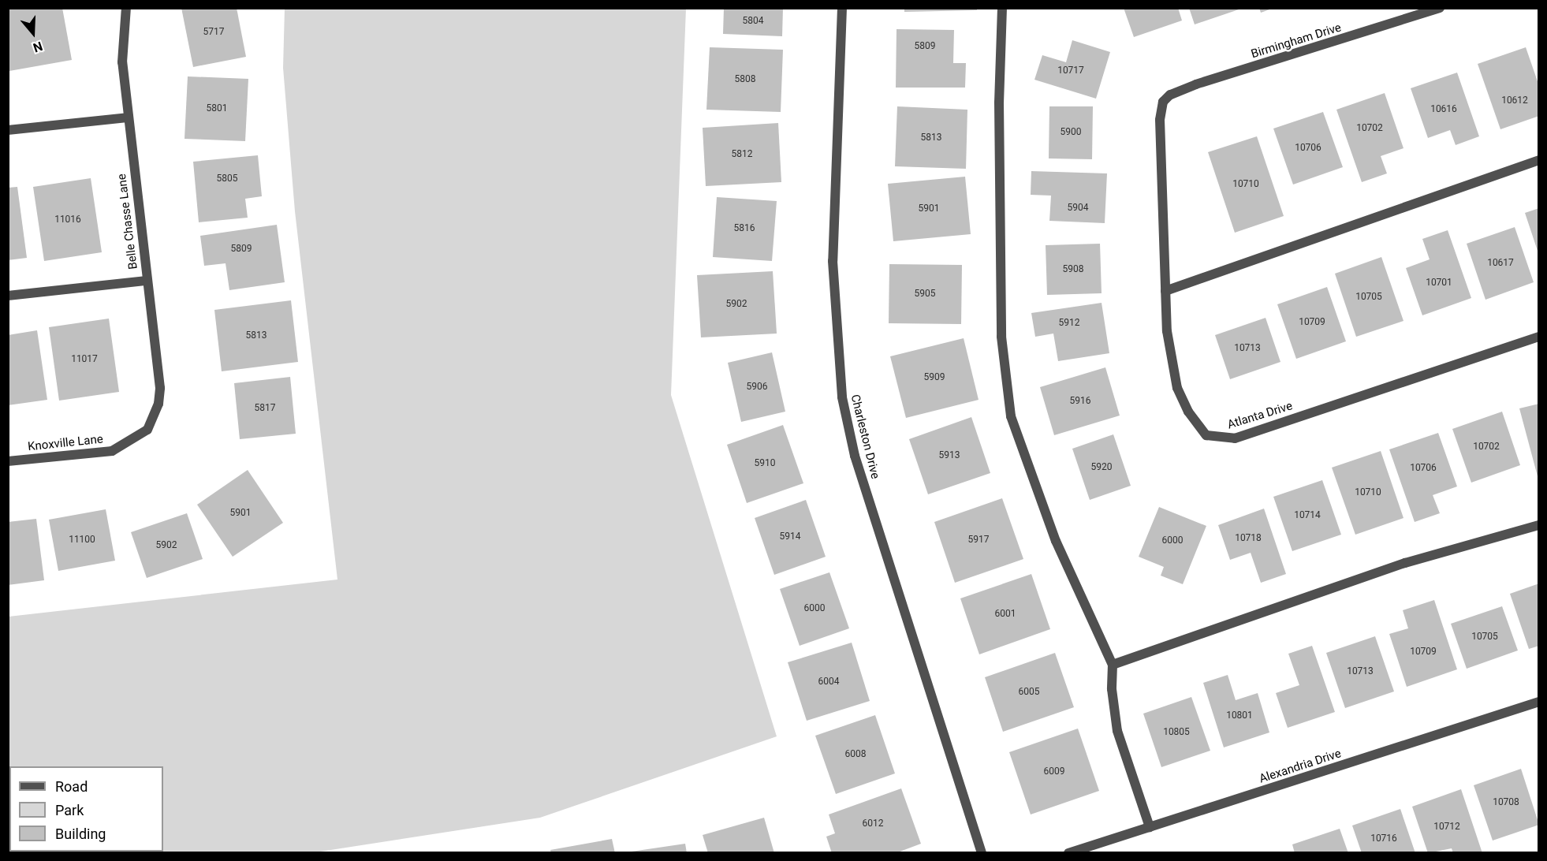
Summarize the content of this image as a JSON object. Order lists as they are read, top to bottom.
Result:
{
  "streets": {
    "street": [
      "Birmingham Drive",
      "Belle Chasse Lane",
      "Atlanta Drive",
      "Charleston Drive",
      "Knoxville Lane",
      "Alexandria Drive"
    ]
  },
  "crossings": [
    ["Birmingham Drive", "Atlanta Drive"],
    ["Belle Chasse Lane", "Knoxville Lane"]
  ],
  "house_numbers": [
    "5804",
    "5717",
    "5809",
    "10717",
    "5808",
    "10612",
    "5801",
    "10616",
    "10702",
    "5900",
    "5813",
    "10706",
    "5812",
    "5805",
    "10710",
    "5904",
    "5901",
    "11016",
    "5816",
    "5809",
    "10617",
    "5908",
    "10701",
    "5905",
    "10705",
    "5902",
    "10709",
    "5912",
    "5813",
    "10713",
    "11017",
    "5909",
    "5906",
    "5916",
    "5817",
    "10702",
    "5913",
    "5910",
    "5920",
    "10706",
    "10710",
    "5901",
    "10714",
    "5914",
    "10718",
    "11100",
    "5917",
    "6000",
    "5902",
    "6000",
    "6001",
    "10705",
    "10709",
    "10713",
    "6004",
    "6005",
    "10801",
    "10805",
    "6008",
    "6009",
    "10708",
    "6012",
    "10712",
    "10716"
  ],
  "legend": ["Road", "Park", "Building"],
  "north": "bottom"
}
